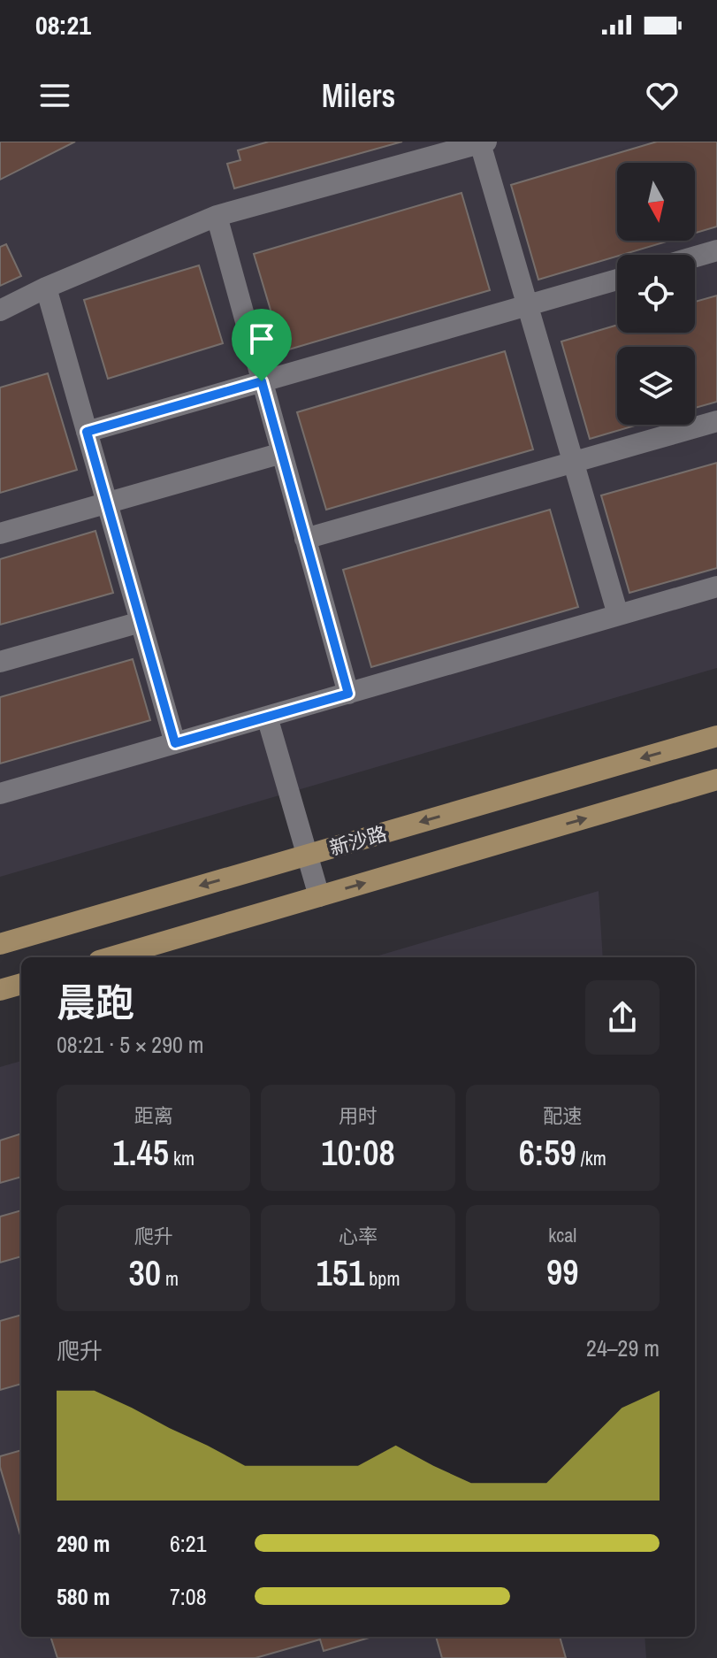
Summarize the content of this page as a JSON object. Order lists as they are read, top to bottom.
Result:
{
  "streets": {
    "main road": ["新沙路"]
  },
  "north": "bottom",
  "page": {
    "status": "08:21",
    "header": "Milers",
    "heading": ["晨跑", "08:21 · 5 × 290 m"],
    "stats": [
      ["距离", "1.45 km"],
      ["用时", "10:08"],
      ["配速", "6:59 /km"],
      ["爬升", "30 m"],
      ["心率", "151 bpm"],
      ["kcal", "99"]
    ],
    "chart": ["爬升", "24–29 m"],
    "list": [
      {
        "name": "290 m",
        "note": "6:21"
      },
      {
        "name": "580 m",
        "note": "7:08"
      }
    ]
  }
}
